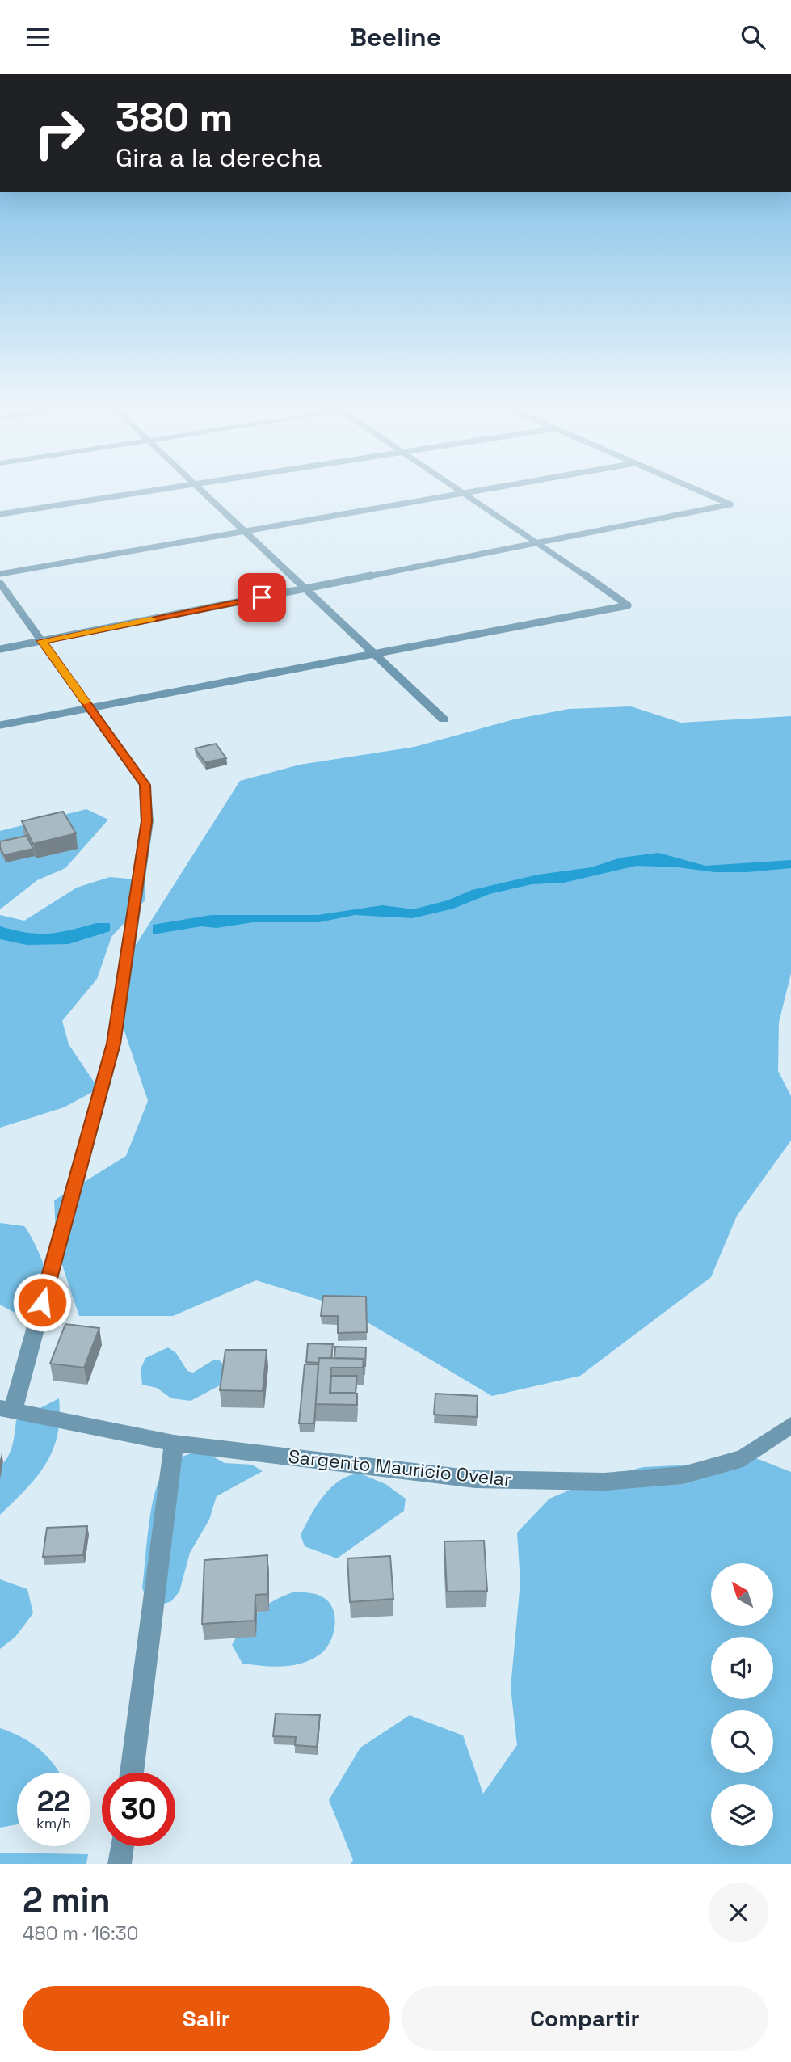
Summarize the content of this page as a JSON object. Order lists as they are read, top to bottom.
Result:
{
  "streets": {
    "street": ["Sargento Mauricio Ovelar"]
  },
  "north": "top left",
  "page": {
    "header": "Beeline",
    "turn": ["380 m", "Gira a la derecha"],
    "speed": "22 km/h",
    "limit": "30",
    "heading": ["2 min", "480 m · 16:30"],
    "buttons": ["Salir", "Compartir"]
  }
}
